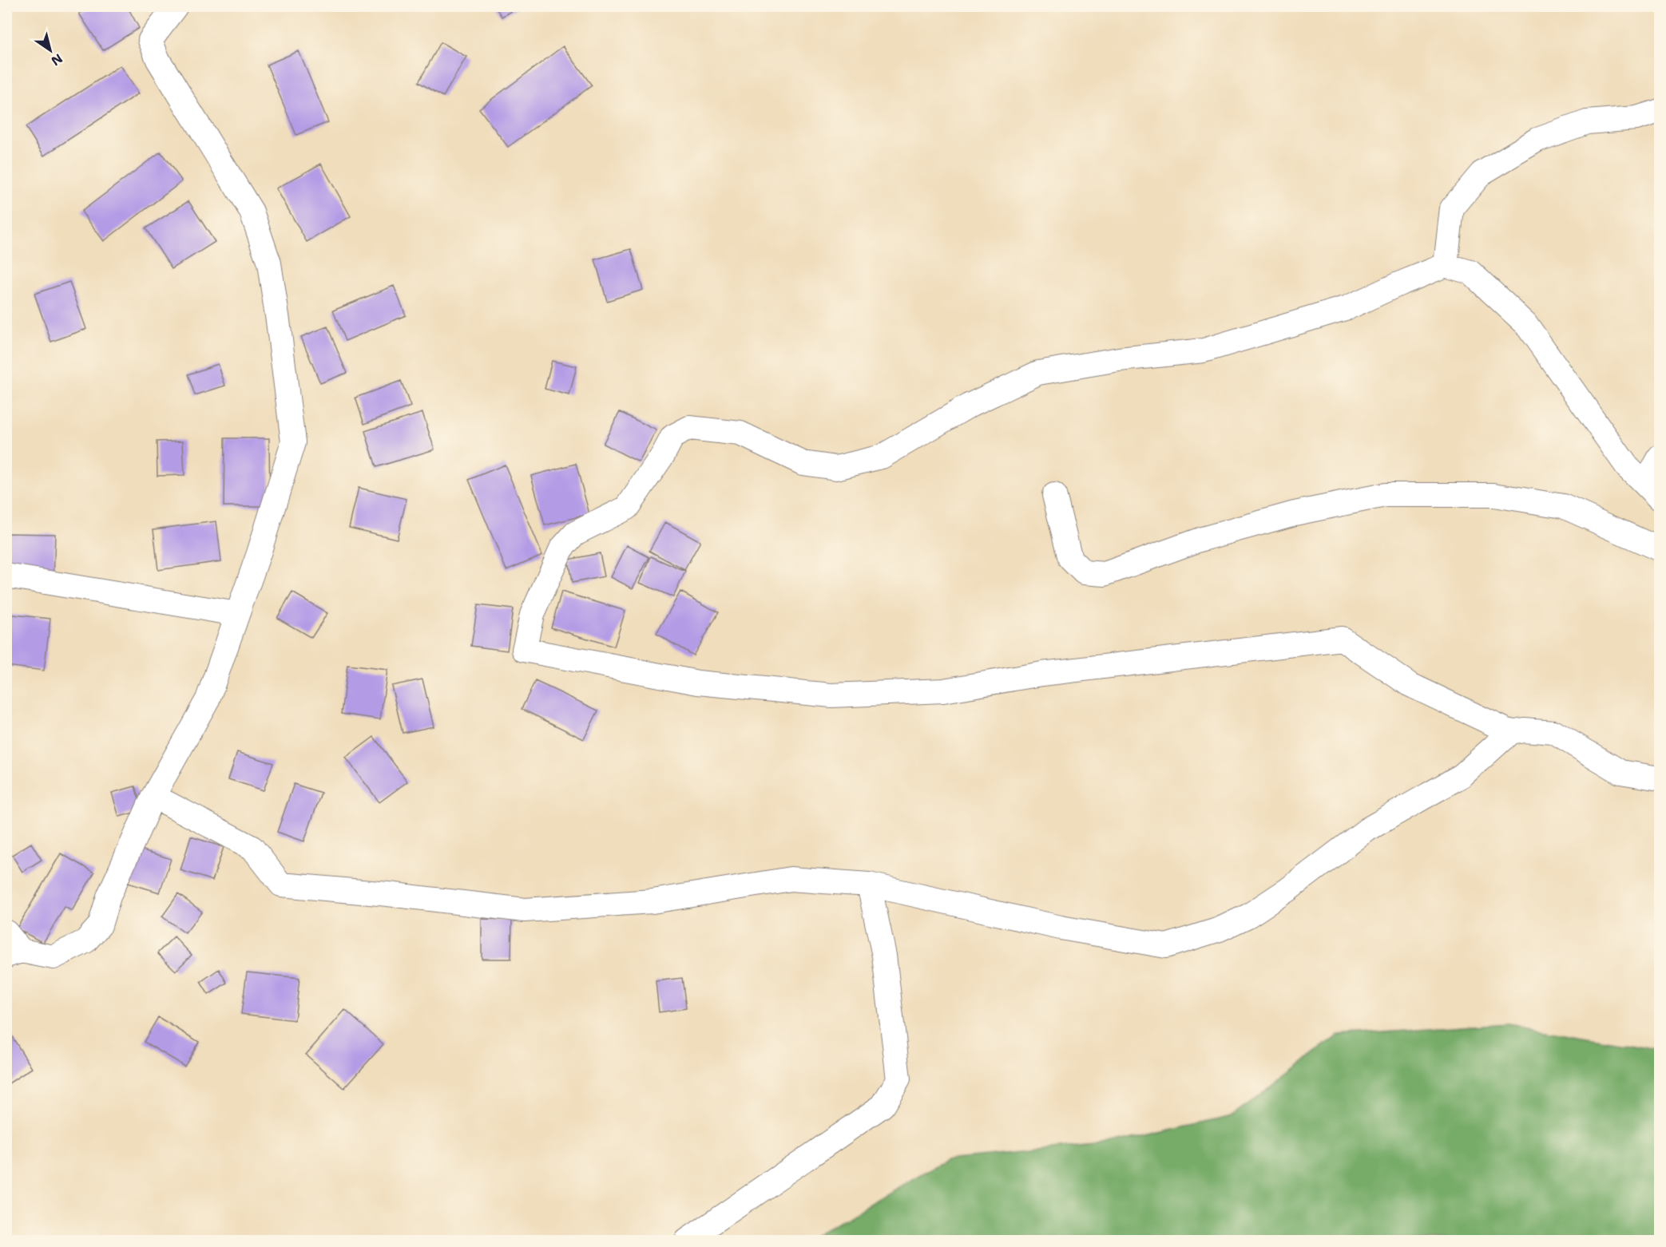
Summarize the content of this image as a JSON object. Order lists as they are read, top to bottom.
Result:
{
  "north": "bottom right"
}
